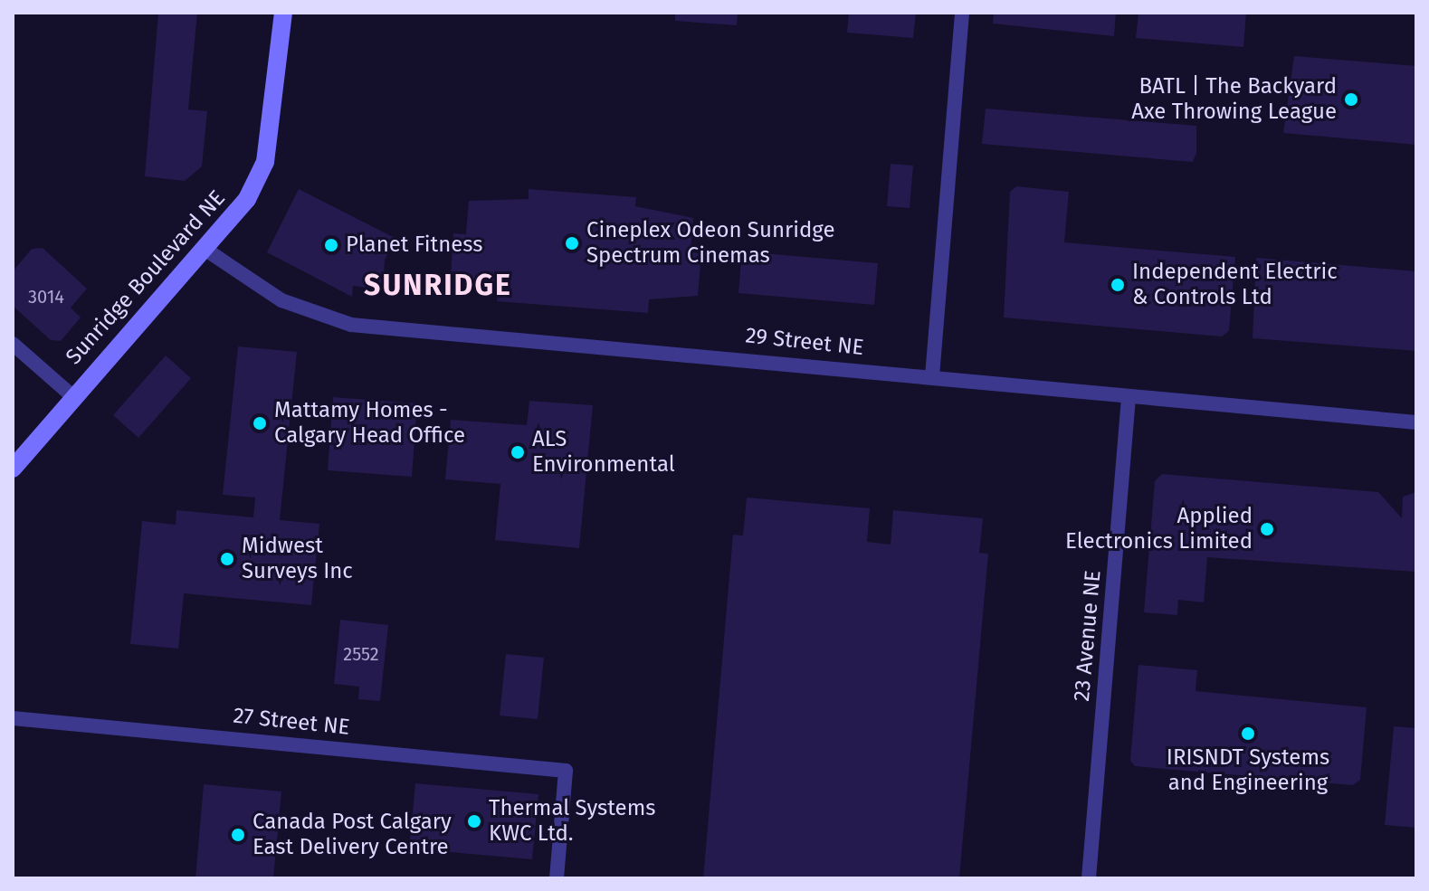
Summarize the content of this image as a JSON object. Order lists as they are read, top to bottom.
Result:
{
  "streets": {
    "street": [
      "Sunridge Boulevard NE",
      "29 Street NE",
      "23 Avenue NE",
      "27 Street NE"
    ]
  },
  "crossings": [
    ["Sunridge Boulevard NE", "29 Street NE"],
    ["29 Street NE", "23 Avenue NE"]
  ],
  "districts": ["SUNRIDGE"],
  "places": [
    "BATL | The Backyard Axe Throwing League",
    "Cineplex Odeon Sunridge Spectrum Cinemas",
    "Planet Fitness",
    "Independent Electric & Controls Ltd",
    "Mattamy Homes - Calgary Head Office",
    "ALS Environmental",
    "Applied Electronics Limited",
    "Midwest Surveys Inc",
    "IRISNDT Systems and Engineering",
    "Thermal Systems KWC Ltd.",
    "Canada Post Calgary East Delivery Centre"
  ],
  "house_numbers": ["3014", "2552"]
}
